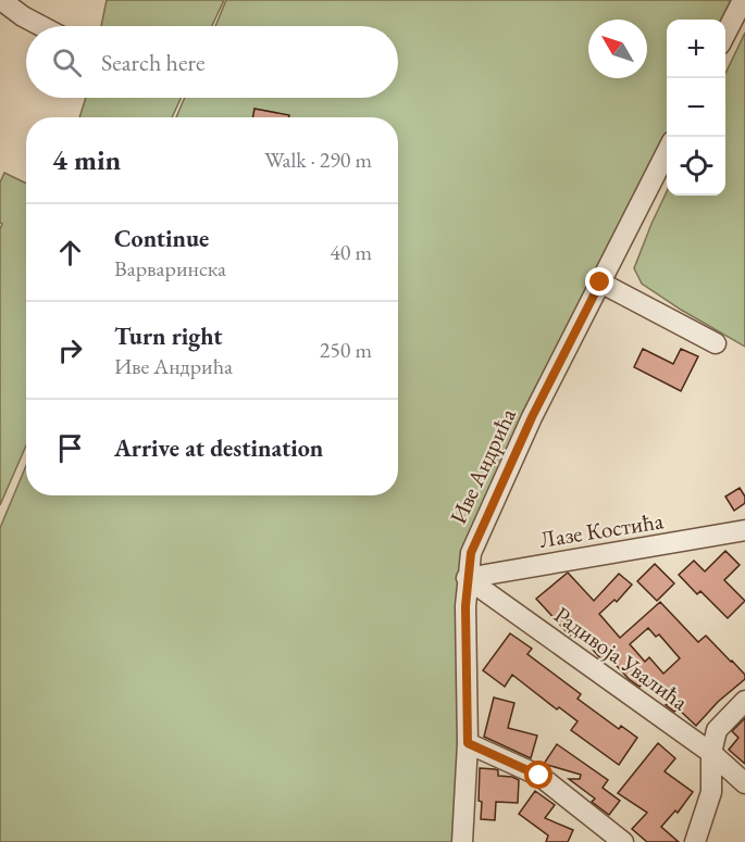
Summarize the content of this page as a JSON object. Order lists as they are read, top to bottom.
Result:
{
  "streets": {
    "street": ["Иве Андрића", "Лазе Костића", "Радивоја Увалића"]
  },
  "crossings": [
    ["Иве Андрића", "Лазе Костића"],
    ["Иве Андрића", "Радивоја Увалића"],
    ["Лазе Костића", "Радивоја Увалића"]
  ],
  "north": "top left",
  "page": {
    "map_buttons": ["+", "−"],
    "search": "Search here",
    "heading": ["4 min", "Walk · 290 m"],
    "list": [
      ["Continue", "Варваринска", "40 m"],
      ["Turn right", "Иве Андрића", "250 m"],
      "Arrive at destination"
    ]
  }
}
